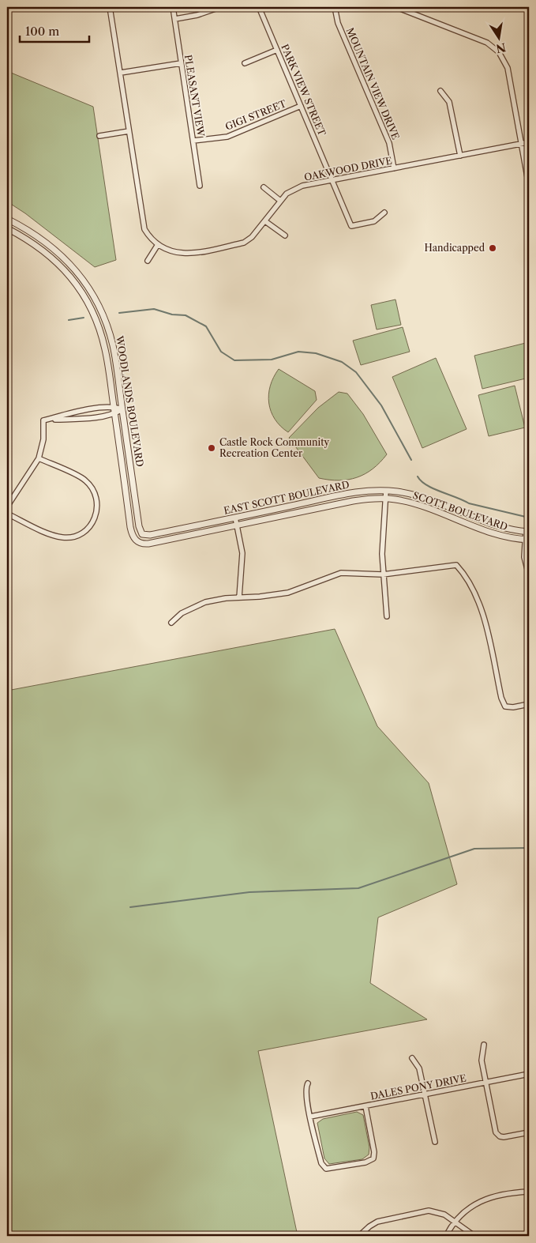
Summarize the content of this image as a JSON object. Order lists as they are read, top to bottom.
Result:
{
  "streets": {
    "street": [
      "MOUNTAIN VIEW DRIVE",
      "PARK VIEW STREET",
      "PLEASANT VIEW",
      "GIGI STREET",
      "OAKWOOD DRIVE",
      "WOODLANDS BOULEVARD",
      "EAST SCOTT BOULEVARD",
      "SCOTT BOULEVARD",
      "DALES PONY DRIVE"
    ]
  },
  "crossings": [
    ["MOUNTAIN VIEW DRIVE", "OAKWOOD DRIVE"],
    ["PARK VIEW STREET", "GIGI STREET"],
    ["PARK VIEW STREET", "OAKWOOD DRIVE"],
    ["PLEASANT VIEW", "GIGI STREET"],
    ["WOODLANDS BOULEVARD", "EAST SCOTT BOULEVARD"],
    ["EAST SCOTT BOULEVARD", "SCOTT BOULEVARD"]
  ],
  "places": ["Handicapped", "Castle Rock Community Recreation Center"],
  "scale_bar": "100 m",
  "north": "bottom"
}
